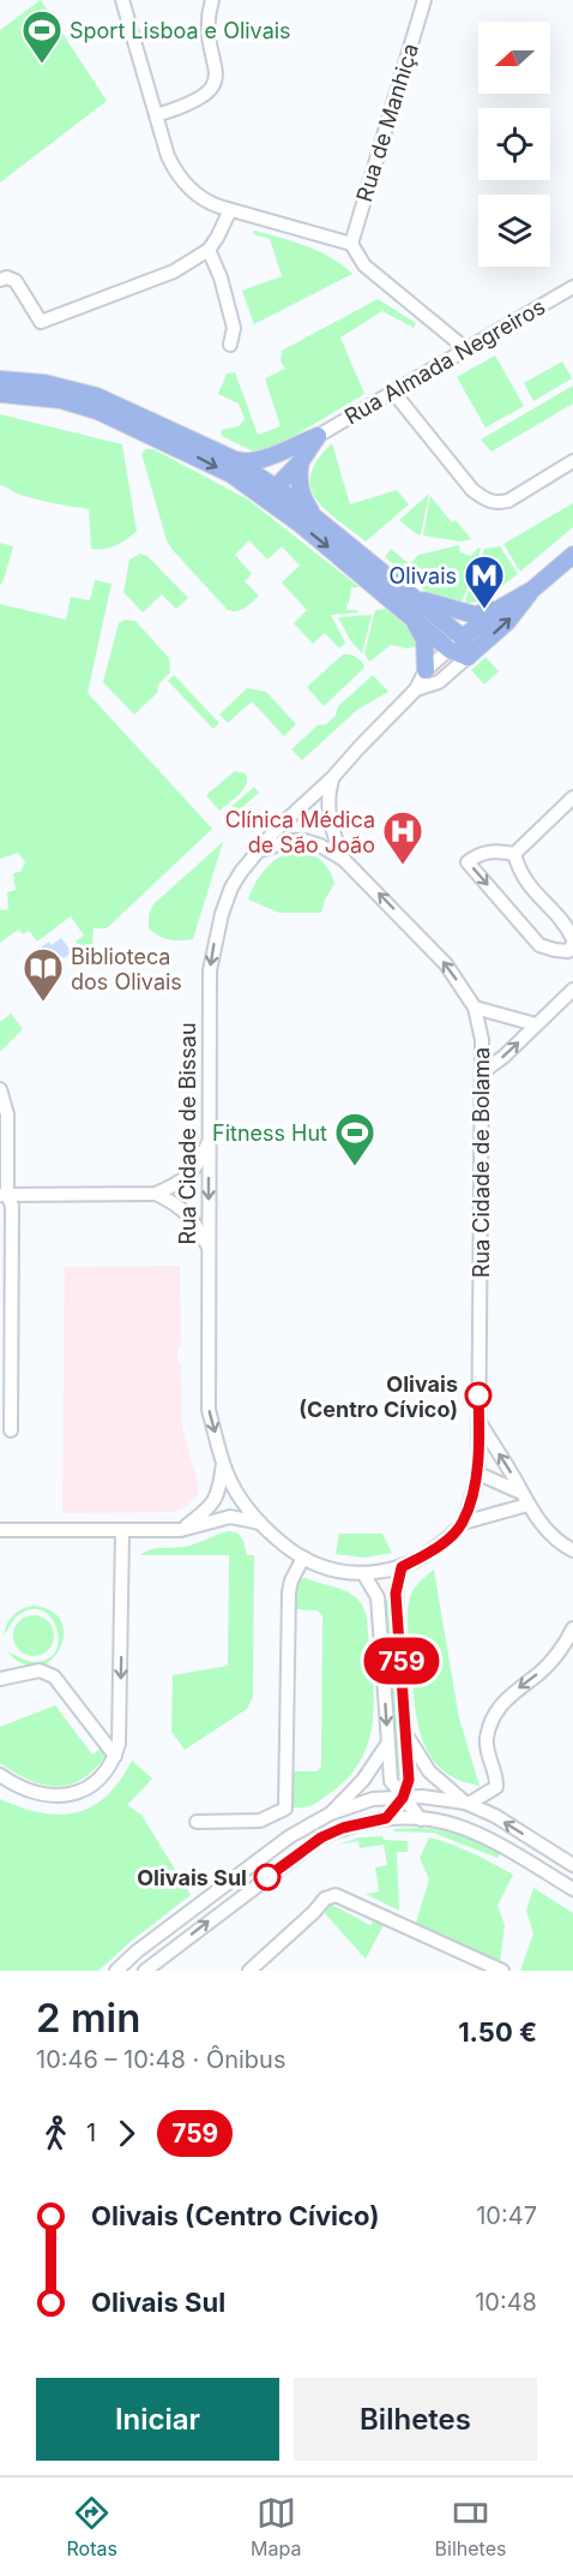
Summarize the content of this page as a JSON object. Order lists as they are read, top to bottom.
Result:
{
  "streets": {
    "main road": ["Rua Cidade de Bissau"],
    "street": ["Rua de Manhiça", "Rua Almada Negreiros", "Rua Cidade de Bolama"]
  },
  "crossings": [
    ["Rua Cidade de Bissau", "Rua Cidade de Bolama"]
  ],
  "places": {
    "sports": ["Sport Lisboa e Olivais", "Fitness Hut"],
    "metro station": ["Olivais"],
    "hospital": ["Clínica Médica de São João"],
    "library": ["Biblioteca dos Olivais"],
    "other": ["Olivais (Centro Cívico)", "Olivais Sul"]
  },
  "lines": ["bus line 759"],
  "north": "left",
  "page": {
    "on_map": "759",
    "heading": ["2 min", "10:46 – 10:48 · Ônibus", "1.50 €"],
    "legs": ["1", "759"],
    "list": [
      {
        "name": "Olivais (Centro Cívico)",
        "value": "10:47"
      },
      {
        "name": "Olivais Sul",
        "value": "10:48"
      }
    ],
    "buttons": ["Iniciar", "Bilhetes"],
    "tabs": ["Rotas", "Mapa", "Bilhetes"]
  }
}
